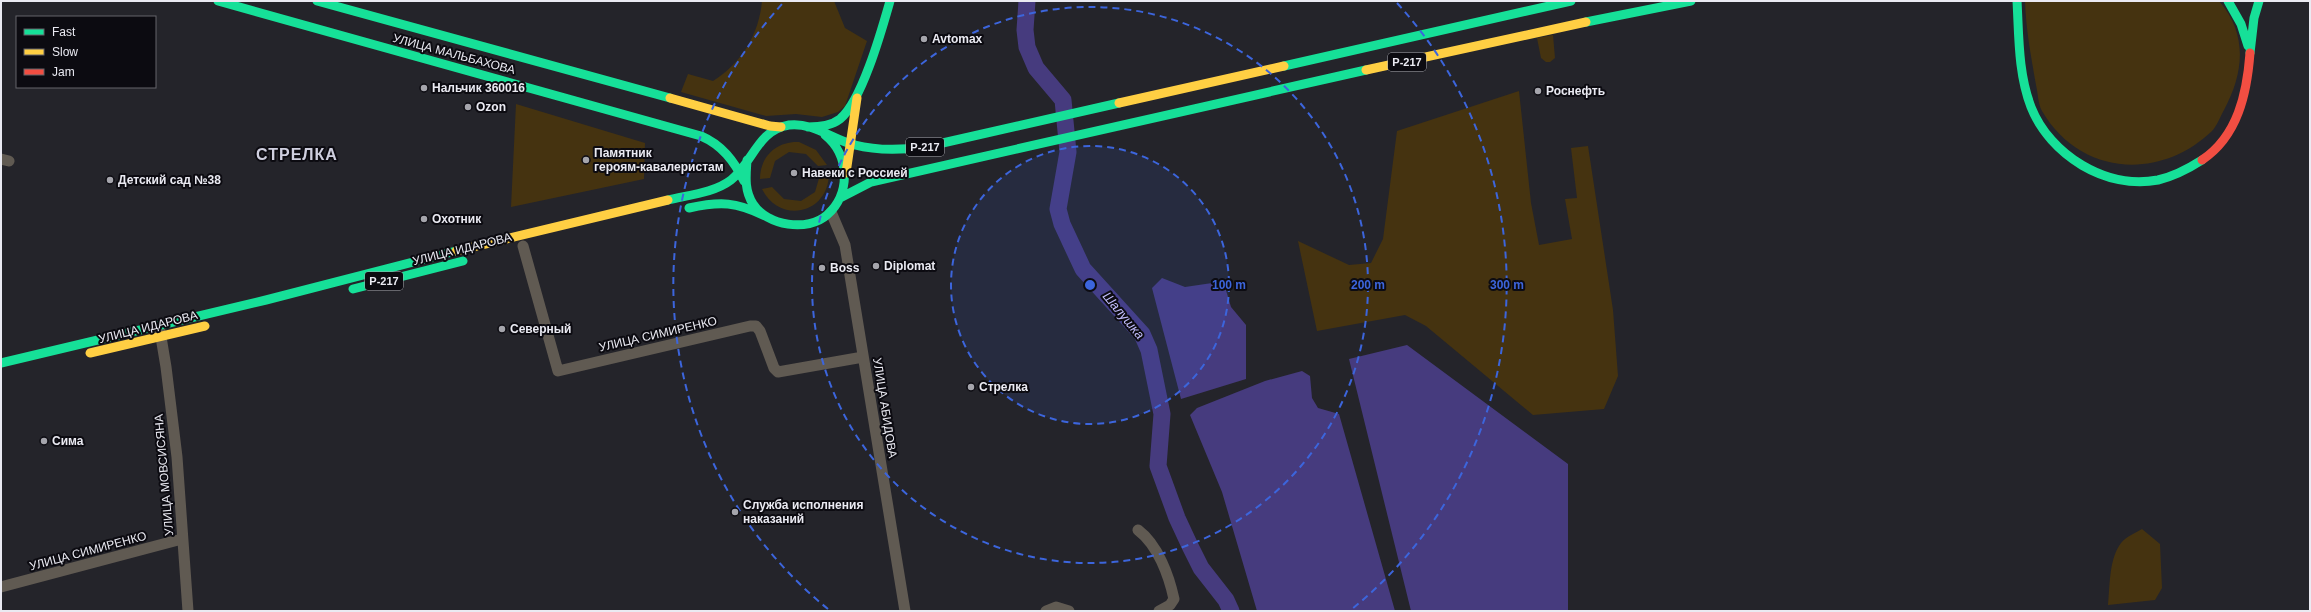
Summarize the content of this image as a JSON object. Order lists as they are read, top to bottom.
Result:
{
  "streets": {
    "main road": ["УЛИЦА МАЛЬБАХОВА", "Р-217", "УЛИЦА ИДАРОВА"],
    "street": ["УЛИЦА СИМИРЕНКО", "УЛИЦА АБИДОВА", "УЛИЦА МОВСИСЯНА"]
  },
  "crossings": [
    ["УЛИЦА МАЛЬБАХОВА", "Р-217"],
    ["УЛИЦА МАЛЬБАХОВА", "УЛИЦА ИДАРОВА"],
    ["УЛИЦА МАЛЬБАХОВА", "УЛИЦА АБИДОВА"],
    ["Р-217", "УЛИЦА ИДАРОВА"],
    ["Р-217", "УЛИЦА АБИДОВА"],
    ["УЛИЦА ИДАРОВА", "УЛИЦА АБИДОВА"],
    ["УЛИЦА ИДАРОВА", "УЛИЦА МОВСИСЯНА"],
    ["УЛИЦА СИМИРЕНКО", "УЛИЦА АБИДОВА"],
    ["УЛИЦА СИМИРЕНКО", "УЛИЦА МОВСИСЯНА"]
  ],
  "districts": ["СТРЕЛКА"],
  "water": ["Шалушка"],
  "places": [
    "Avtomax",
    "Нальчик 360016",
    "Роснефть",
    "Ozon",
    "Памятник героям-кавалеристам",
    "Навеки с Россией",
    "Детский сад №38",
    "Охотник",
    "Diplomat",
    "Boss",
    "Северный",
    "Стрелка",
    "Сима",
    "Служба исполнения наказаний"
  ],
  "legend": ["Fast", "Slow", "Jam"],
  "rings": ["100 m", "200 m", "300 m"]
}
